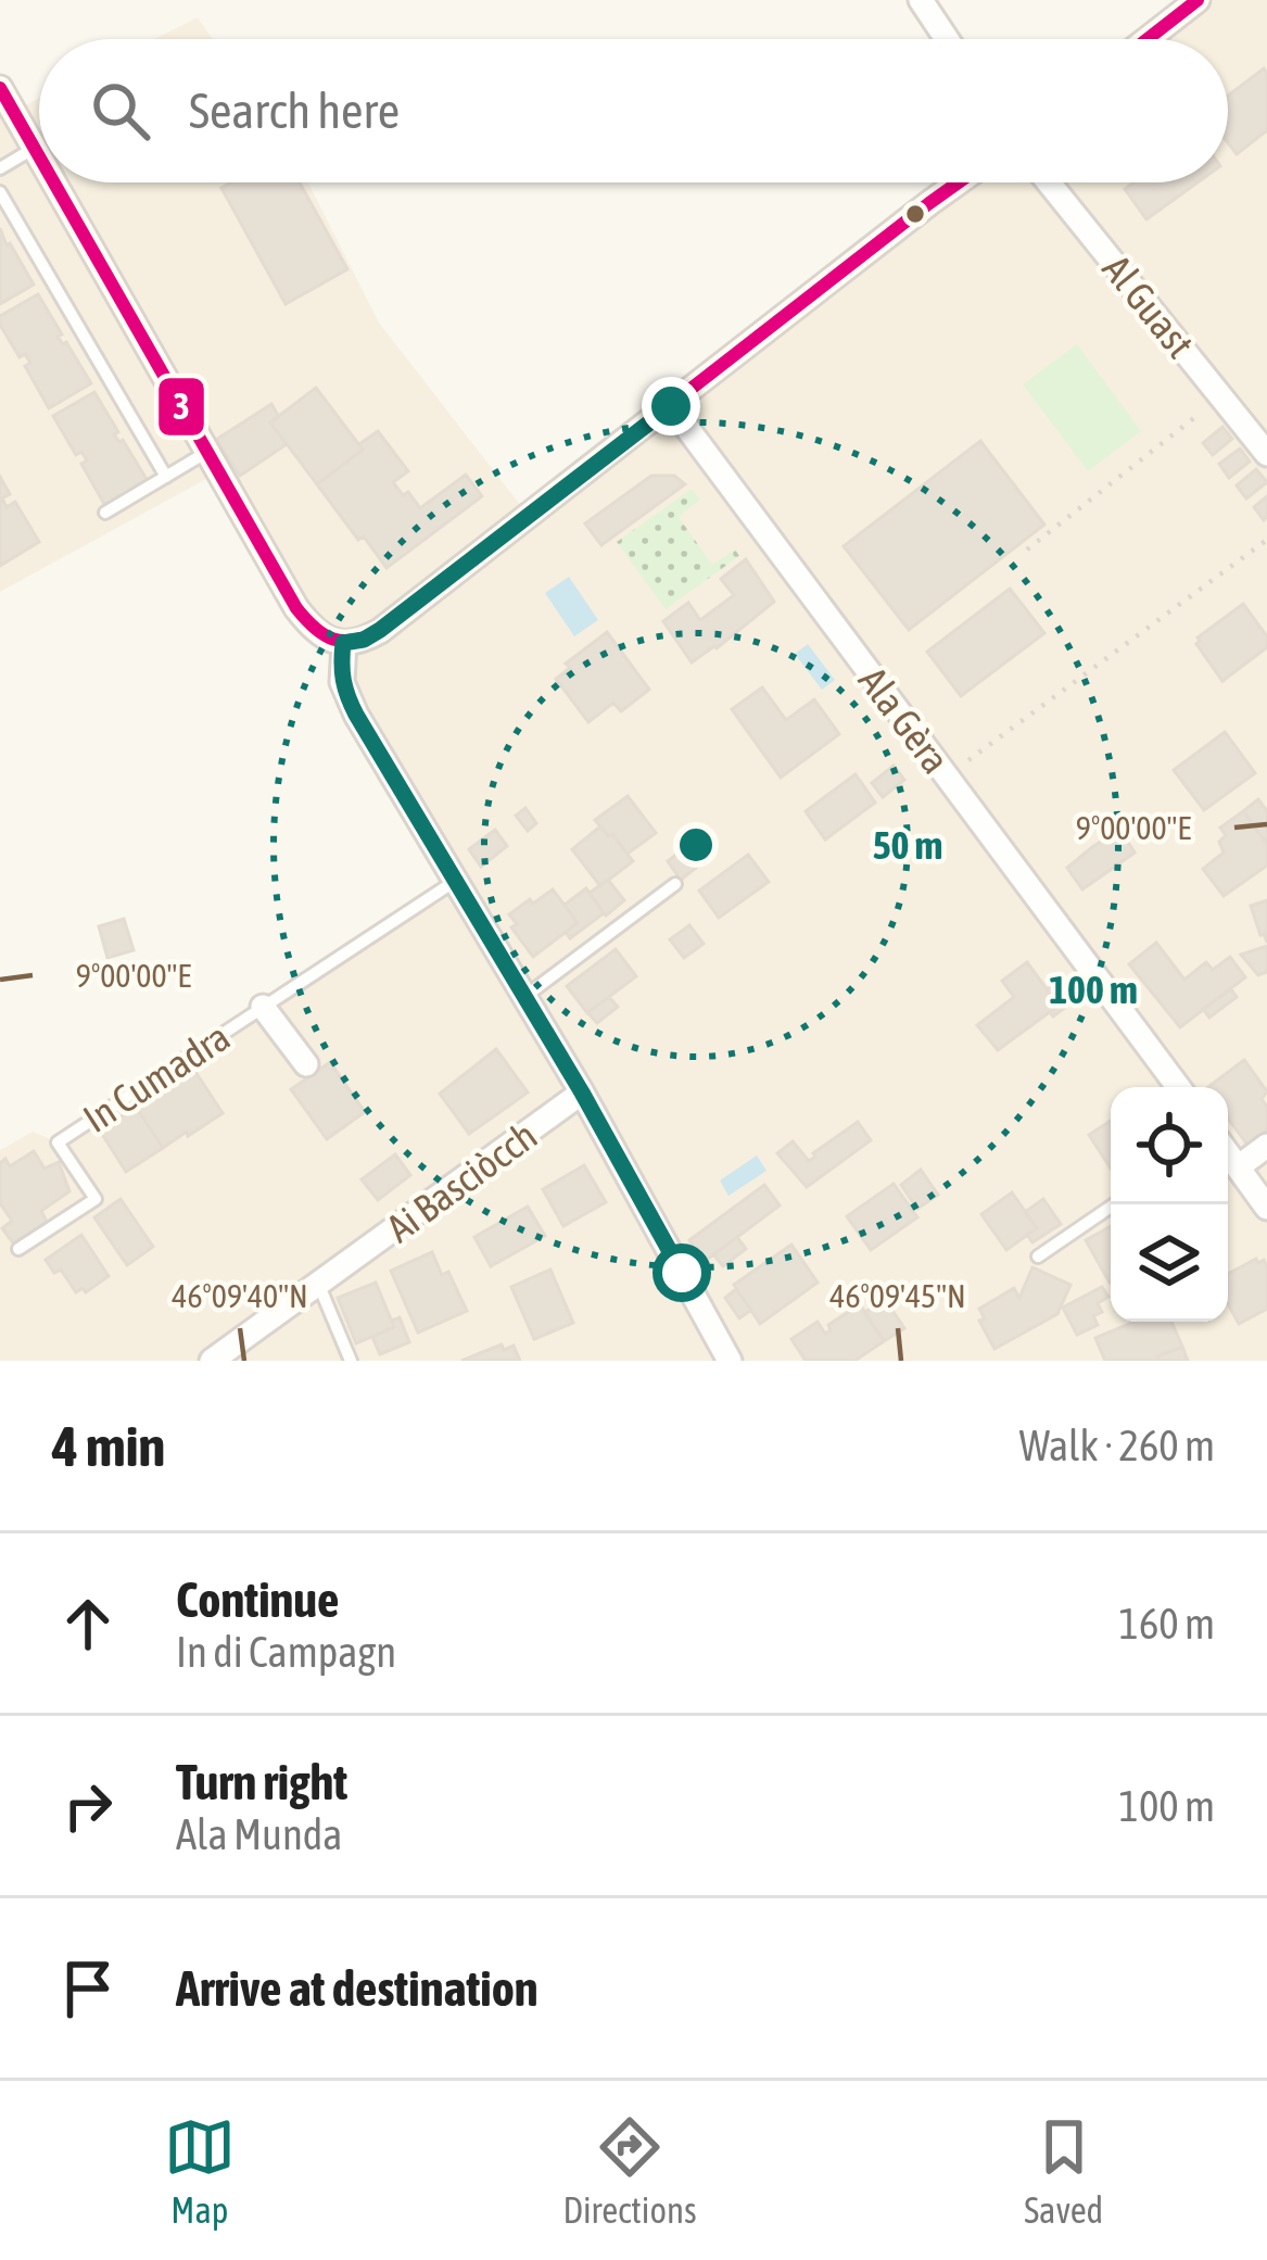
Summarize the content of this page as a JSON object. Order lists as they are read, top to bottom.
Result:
{
  "streets": {
    "street": ["Al Guast", "Ala Gèra", "Ai Basciòcch"],
    "lane": ["In Cumadra"]
  },
  "lines": ["transit line 3"],
  "page": {
    "search": "Search here",
    "heading": ["4 min", "Walk · 260 m"],
    "list": [
      ["Continue", "In di Campagn", "160 m"],
      ["Turn right", "Ala Munda", "100 m"],
      "Arrive at destination"
    ],
    "nav": ["Map", "Directions", "Saved"]
  },
  "coordinates": ["9°00'00\"E", "46°09'40\"N", "46°09'45\"N"],
  "rings": ["50 m", "100 m"]
}
